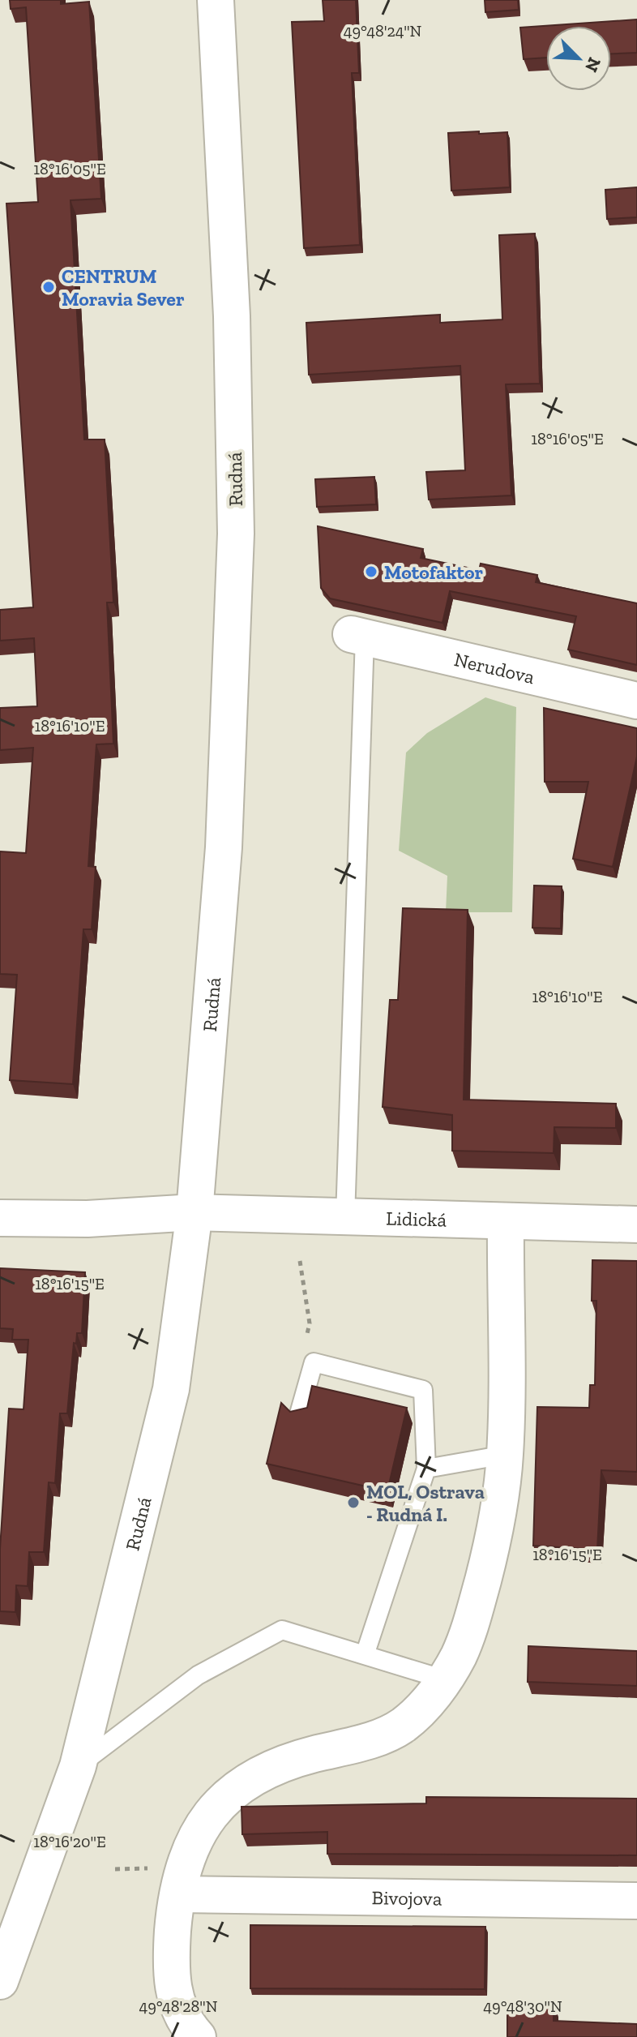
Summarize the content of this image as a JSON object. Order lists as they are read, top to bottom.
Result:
{
  "streets": {
    "street": [
      "Rudná",
      "Nerudova",
      "Lidická",
      "Bivojova"
    ]
  },
  "crossings": [
    ["Rudná", "Lidická"]
  ],
  "places": ["CENTRUM Moravia Sever", "Motofaktor", "MOL, Ostrava - Rudná I."],
  "north": "bottom right",
  "coordinates": [
    "49°48'24\"N",
    "18°16'05\"E",
    "18°16'10\"E",
    "18°16'15\"E",
    "18°16'20\"E",
    "49°48'28\"N",
    "49°48'30\"N"
  ]
}
